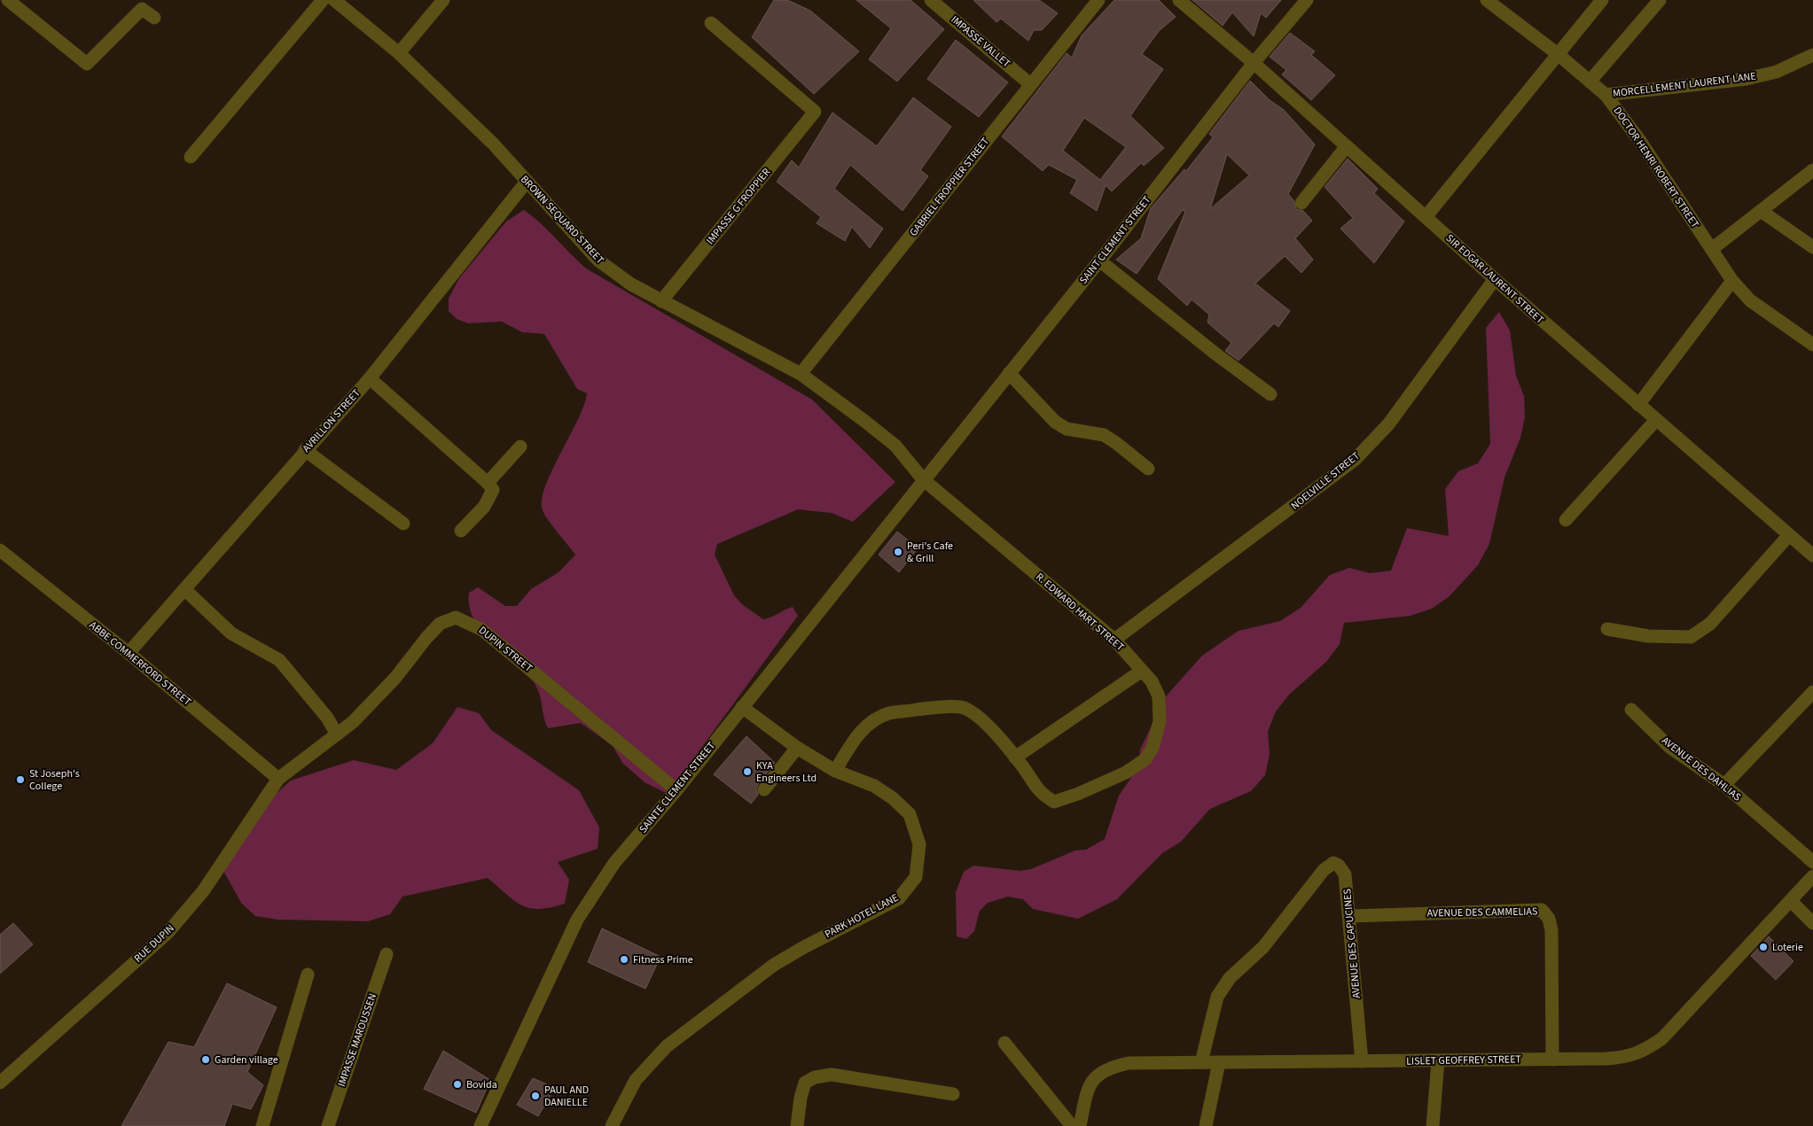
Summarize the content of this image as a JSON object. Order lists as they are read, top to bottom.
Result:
{
  "streets": {
    "street": [
      "IMPASSE VALLET",
      "MORCELLEMENT LAURENT LANE",
      "DOCTOR HENRI ROBERT STREET",
      "GABRIEL FROPPIER STREET",
      "IMPASSE G FROPPIER",
      "BROWN SEQUARD STREET",
      "SAINT CLEMENT STREET",
      "SIR EDGAR LAURENT STREET",
      "AVRILLON STREET",
      "NOELVILLE STREET",
      "R. EDWARD HART STREET",
      "DUPIN STREET",
      "ABBE COMMERFORD STREET",
      "AVENUE DES DAHLIAS",
      "SAINTE CLEMENT STREET",
      "AVENUE DES CAMMELIAS",
      "PARK HOTEL LANE",
      "RUE DUPIN",
      "AVENUE DES CAPUCINES",
      "IMPASSE MAROUSSEN",
      "LISLET GEOFFREY STREET"
    ]
  },
  "crossings": [
    ["IMPASSE VALLET", "GABRIEL FROPPIER STREET"],
    ["MORCELLEMENT LAURENT LANE", "DOCTOR HENRI ROBERT STREET"],
    ["GABRIEL FROPPIER STREET", "BROWN SEQUARD STREET"],
    ["IMPASSE G FROPPIER", "BROWN SEQUARD STREET"],
    ["BROWN SEQUARD STREET", "SAINT CLEMENT STREET"],
    ["BROWN SEQUARD STREET", "AVRILLON STREET"],
    ["BROWN SEQUARD STREET", "R. EDWARD HART STREET"],
    ["BROWN SEQUARD STREET", "SAINTE CLEMENT STREET"],
    ["SAINT CLEMENT STREET", "SIR EDGAR LAURENT STREET"],
    ["SAINT CLEMENT STREET", "R. EDWARD HART STREET"],
    ["SAINT CLEMENT STREET", "SAINTE CLEMENT STREET"],
    ["SIR EDGAR LAURENT STREET", "NOELVILLE STREET"],
    ["AVRILLON STREET", "ABBE COMMERFORD STREET"],
    ["NOELVILLE STREET", "R. EDWARD HART STREET"],
    ["R. EDWARD HART STREET", "SAINTE CLEMENT STREET"],
    ["DUPIN STREET", "ABBE COMMERFORD STREET"],
    ["DUPIN STREET", "SAINTE CLEMENT STREET"],
    ["DUPIN STREET", "RUE DUPIN"],
    ["ABBE COMMERFORD STREET", "RUE DUPIN"],
    ["SAINTE CLEMENT STREET", "PARK HOTEL LANE"],
    ["AVENUE DES CAMMELIAS", "AVENUE DES CAPUCINES"],
    ["AVENUE DES CAMMELIAS", "LISLET GEOFFREY STREET"],
    ["AVENUE DES CAPUCINES", "LISLET GEOFFREY STREET"]
  ],
  "places": [
    "Peri's Cafe & Grill",
    "KYA Engineers Ltd",
    "St Joseph's College",
    "Loterie",
    "Fitness Prime",
    "Garden village",
    "Bovida",
    "PAUL AND DANIELLE"
  ]
}
